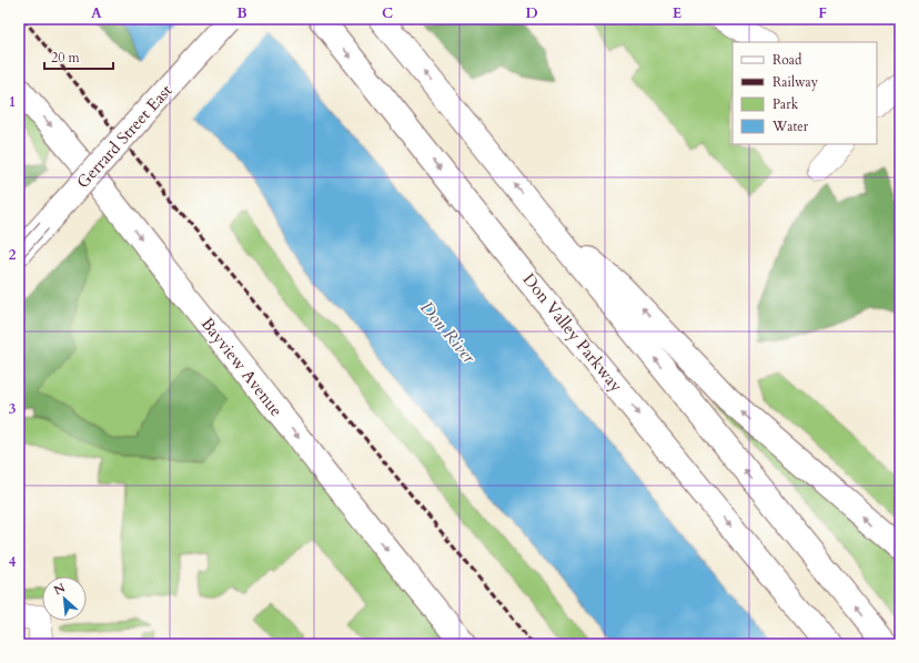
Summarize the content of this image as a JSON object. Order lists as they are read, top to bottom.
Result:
{
  "streets": {
    "main road": ["Gerrard Street East", "Don Valley Parkway", "Bayview Avenue"]
  },
  "one_way": ["Bayview Avenue"],
  "water": ["Don River"],
  "legend": [
    "Road",
    "Railway",
    "Park",
    "Water"
  ],
  "scale_bar": "20 m",
  "north": "top left",
  "grid": {
    "columns": [
      "A",
      "B",
      "C",
      "D",
      "E",
      "F"
    ],
    "rows": [
      "1",
      "2",
      "3",
      "4"
    ]
  }
}
